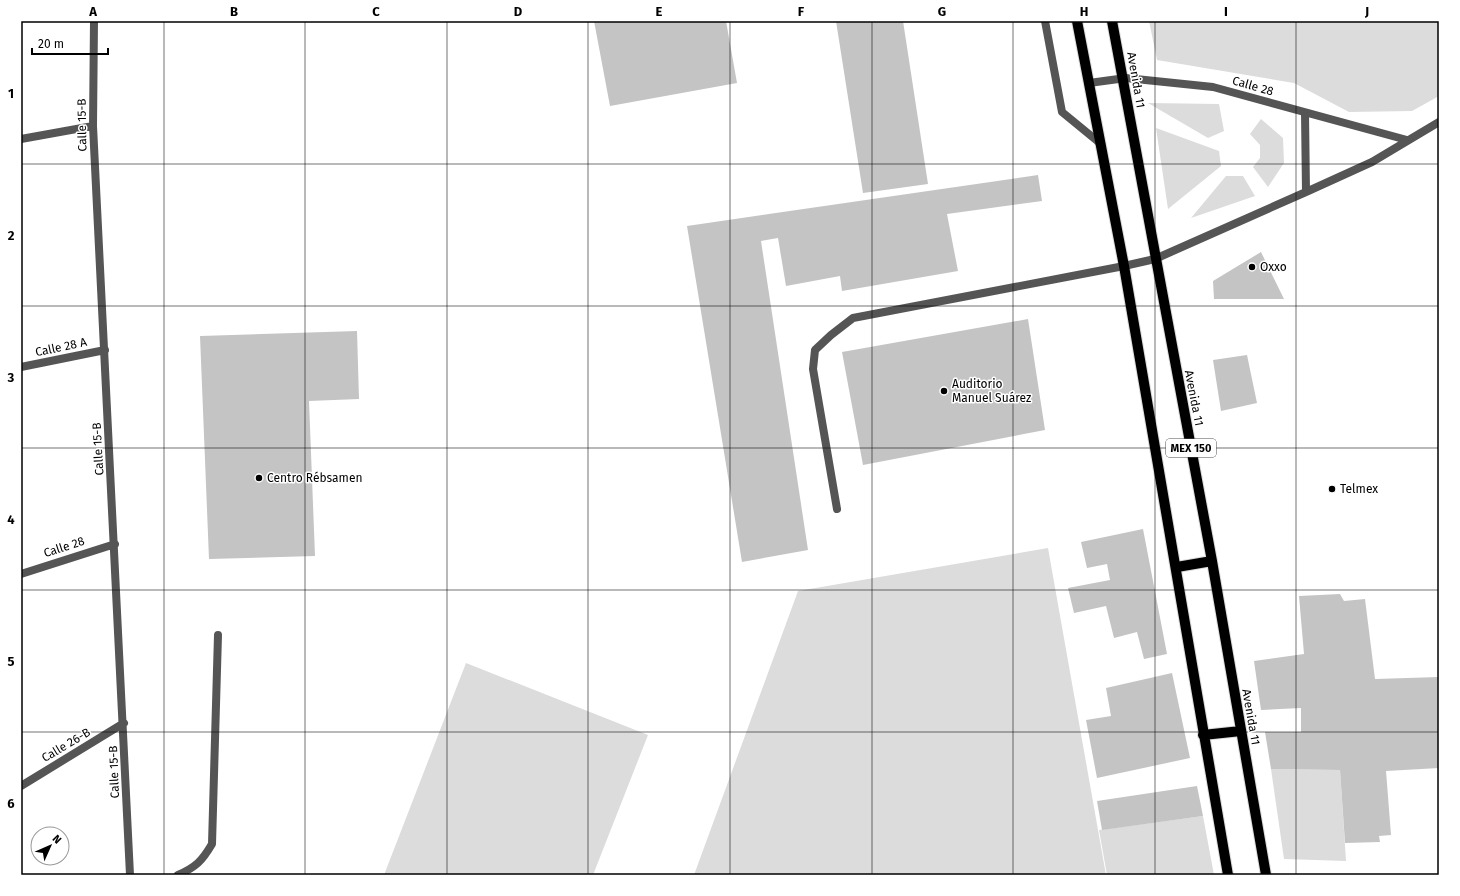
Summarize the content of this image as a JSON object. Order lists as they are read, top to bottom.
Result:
{
  "streets": {
    "main road": ["Avenida 11", "MEX 150"],
    "street": [
      "Calle 28",
      "Calle 15-B",
      "Calle 28 A",
      "Calle 26-B"
    ]
  },
  "crossings": [
    ["Avenida 11", "Calle 28"],
    ["Calle 28", "Calle 15-B"],
    ["Calle 28", "MEX 150"],
    ["Calle 15-B", "Calle 28 A"],
    ["Calle 15-B", "Calle 26-B"]
  ],
  "places": [
    "Oxxo",
    "Auditorio Manuel Suárez",
    "Centro Rébsamen",
    "Telmex"
  ],
  "scale_bar": "20 m",
  "north": "top right",
  "grid": {
    "columns": [
      "A",
      "B",
      "C",
      "D",
      "E",
      "F",
      "G",
      "H",
      "I",
      "J"
    ],
    "rows": [
      "1",
      "2",
      "3",
      "4",
      "5",
      "6"
    ]
  }
}
